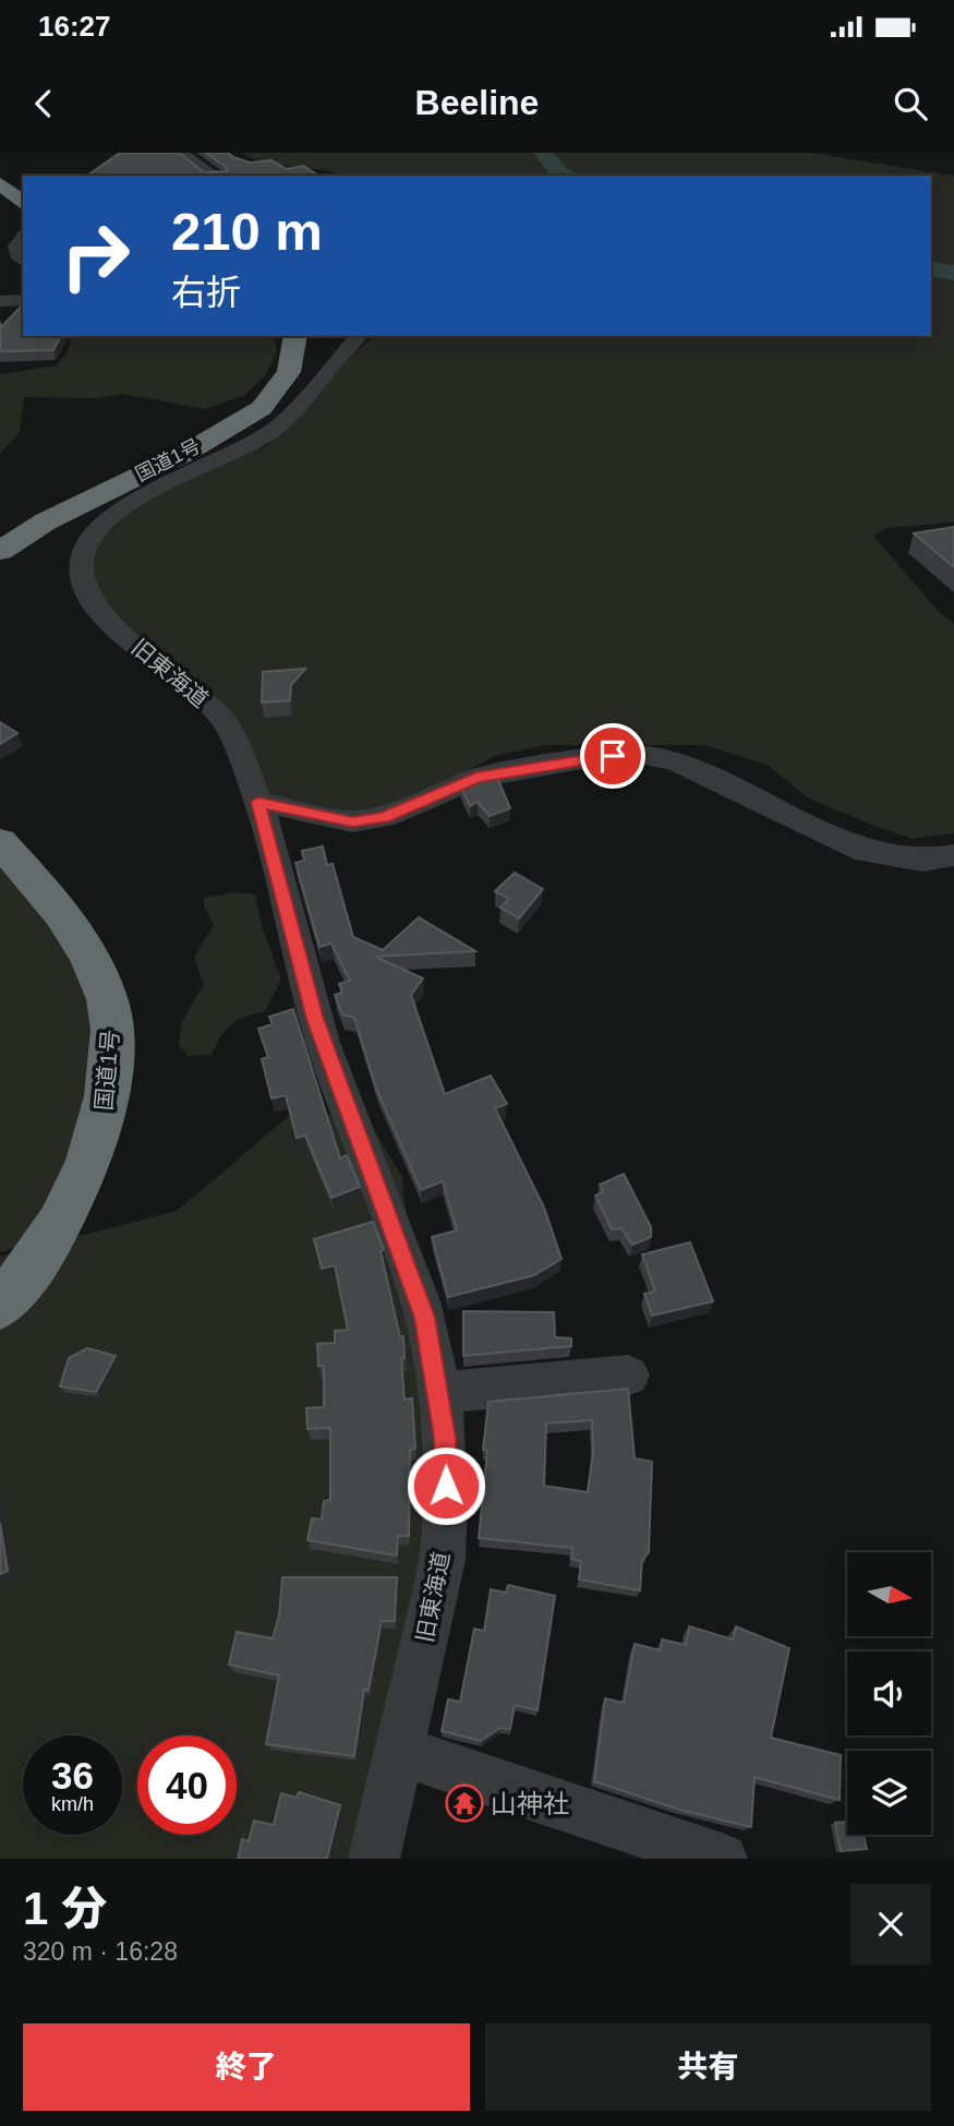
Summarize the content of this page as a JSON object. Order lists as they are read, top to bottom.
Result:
{
  "streets": {
    "highway": ["国道1号"],
    "street": ["旧東海道"]
  },
  "places": {
    "temple": ["山神社"]
  },
  "north": "right",
  "page": {
    "status": "16:27",
    "header": "Beeline",
    "turn": ["210 m", "右折"],
    "speed": "36 km/h",
    "limit": "40",
    "heading": ["1 分", "320 m · 16:28"],
    "buttons": ["終了", "共有"]
  }
}
